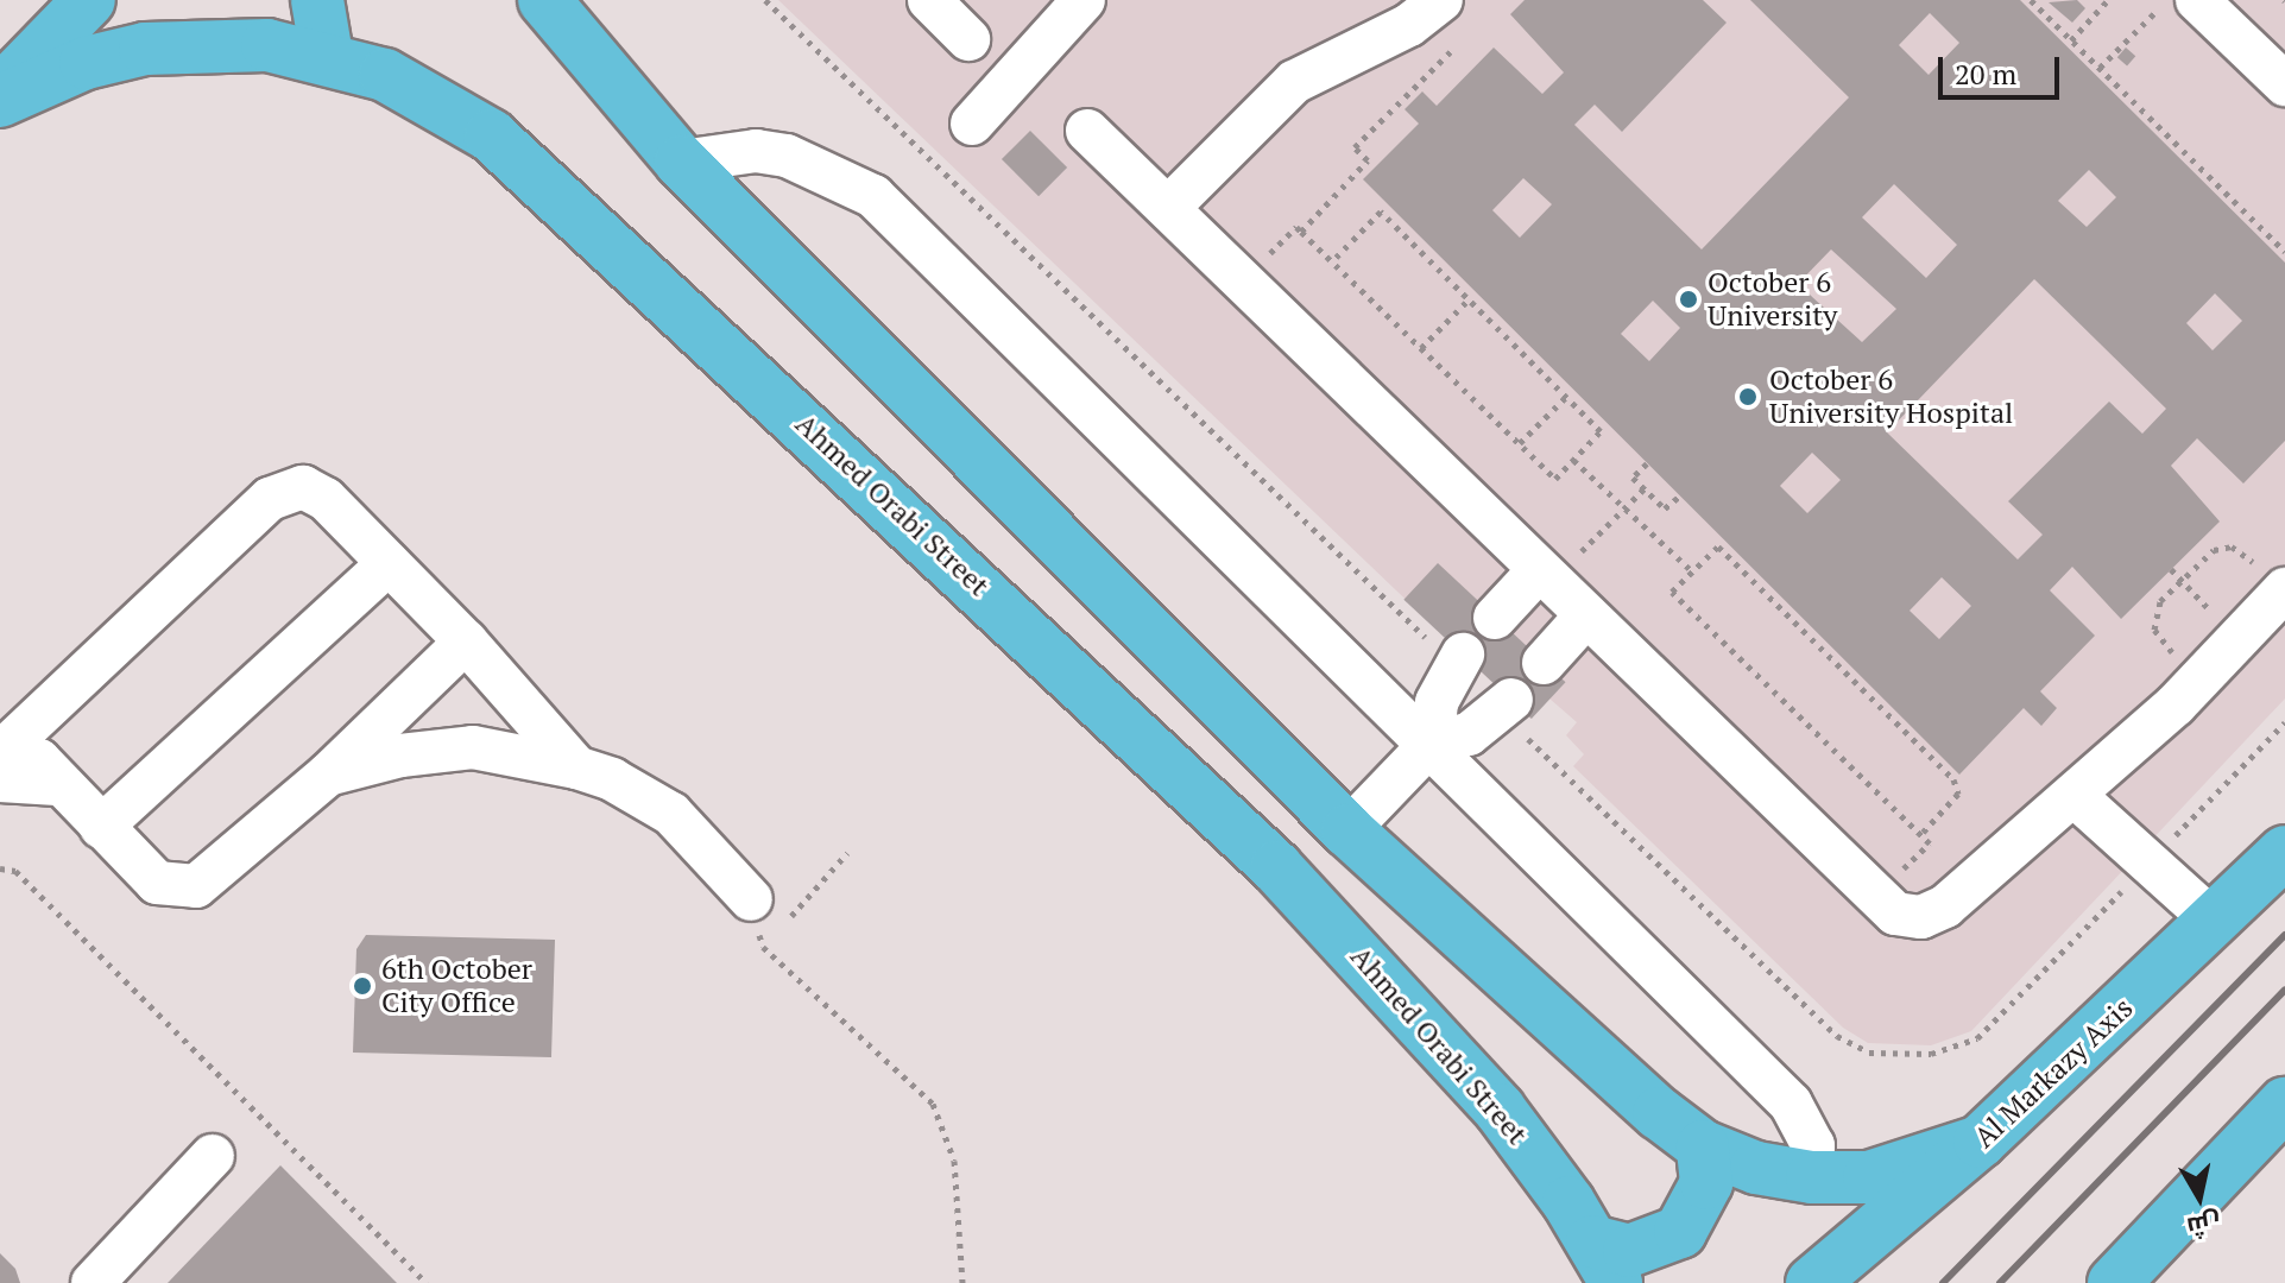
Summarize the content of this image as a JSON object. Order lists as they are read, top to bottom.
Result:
{
  "streets": {
    "main road": ["Ahmed Orabi Street", "Al Markazy Axis"]
  },
  "places": ["October 6 University", "October 6 University Hospital", "6th October City Office"],
  "scale_bar": "20 m",
  "north": "bottom"
}
